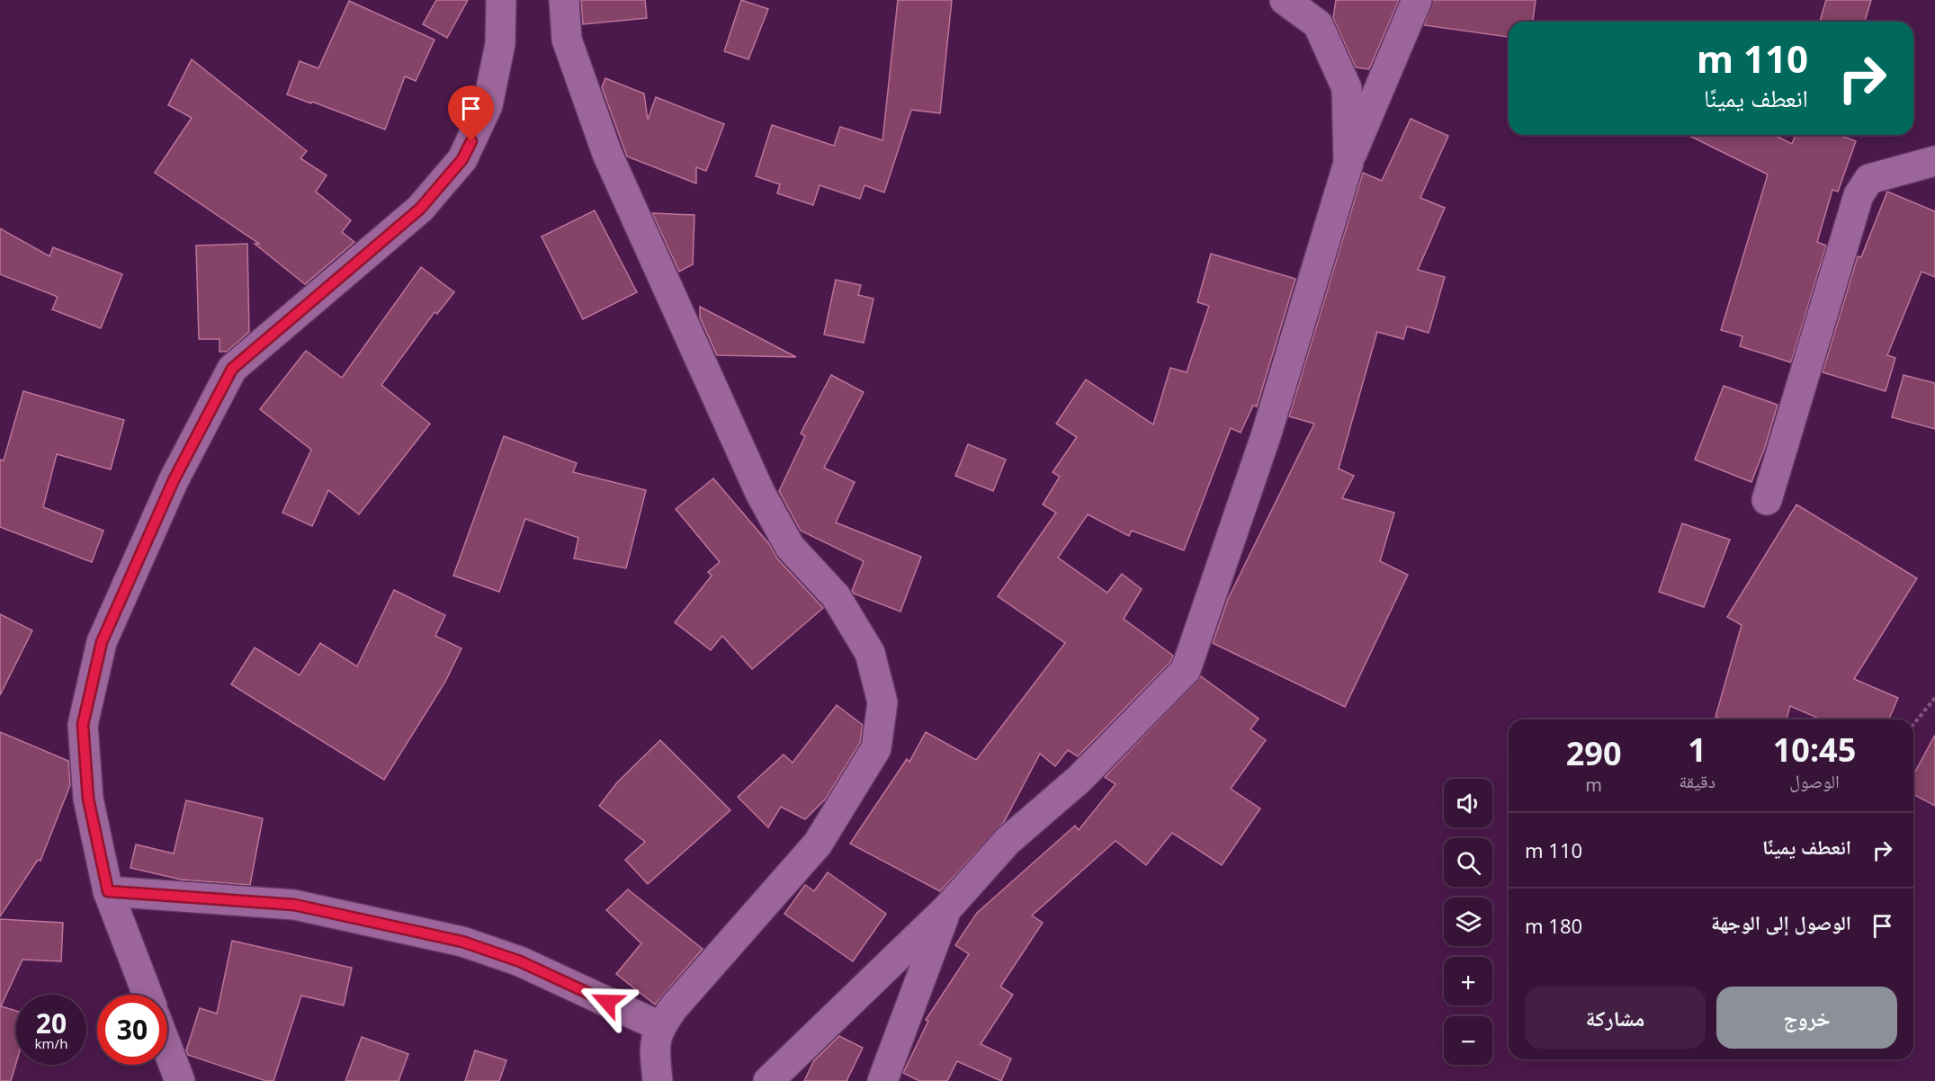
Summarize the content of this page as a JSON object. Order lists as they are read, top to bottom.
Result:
{
  "page": {
    "turn": ["110 m", "انعطف يمينًا"],
    "eta": [
      "10:45",
      "الوصول",
      "1",
      "دقيقة",
      "290",
      "m"
    ],
    "map_buttons": ["+", "−"],
    "list": [
      {
        "name": "انعطف يمينًا",
        "value": "110 m"
      },
      {
        "name": "الوصول إلى الوجهة",
        "value": "180 m"
      }
    ],
    "buttons": ["خروج", "مشاركة"],
    "speed": "20 km/h",
    "limit": "30"
  }
}
